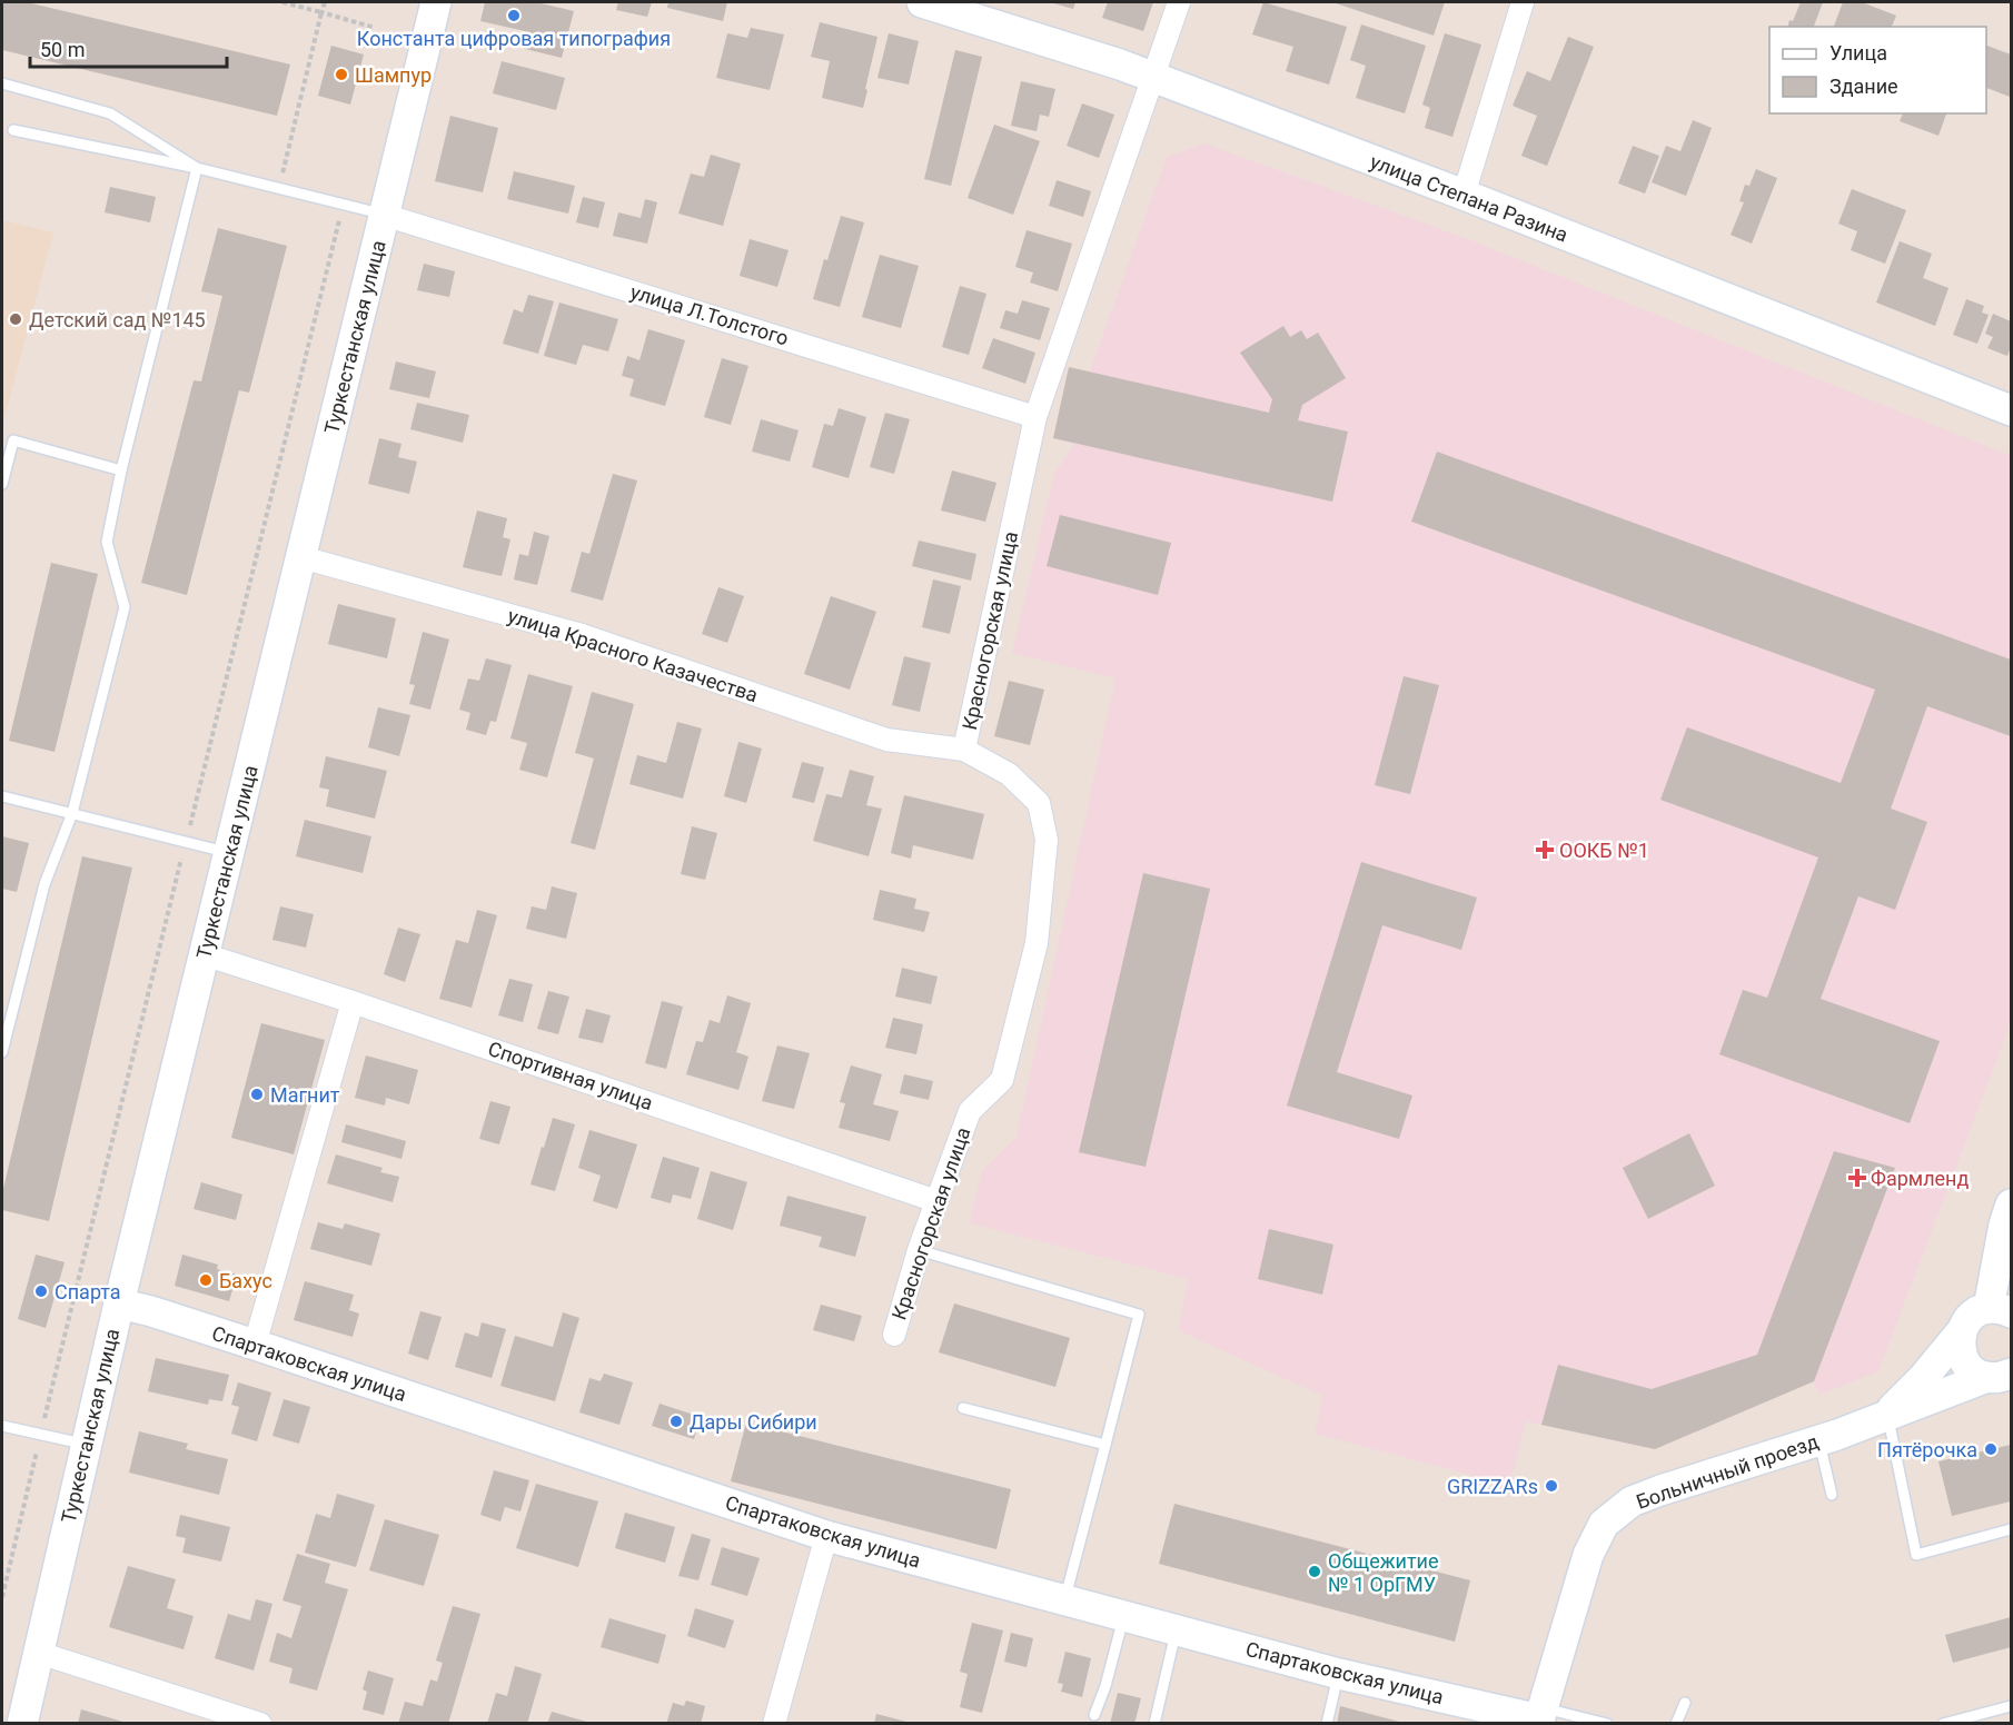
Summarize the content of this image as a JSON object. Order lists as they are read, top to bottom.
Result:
{
  "streets": {
    "main road": [
      "улица Степана Разина",
      "Туркестанская улица",
      "Спартаковская улица",
      "Больничный проезд"
    ],
    "street": [
      "улица Л.Толстого",
      "Красногорская улица",
      "улица Красного Казачества",
      "Спортивная улица"
    ]
  },
  "crossings": [
    ["улица Степана Разина", "Красногорская улица"],
    ["улица Л.Толстого", "Туркестанская улица"],
    ["улица Л.Толстого", "Красногорская улица"],
    ["Туркестанская улица", "улица Красного Казачества"],
    ["Туркестанская улица", "Спортивная улица"],
    ["Туркестанская улица", "Спартаковская улица"],
    ["Красногорская улица", "улица Красного Казачества"],
    ["Красногорская улица", "Спортивная улица"],
    ["Спартаковская улица", "Больничный проезд"]
  ],
  "places": {
    "other": [
      "Константа цифровая типография",
      "Шампур",
      "Детский сад №145",
      "Магнит",
      "Бахус",
      "Спарта",
      "Дары Сибири",
      "Пятёрочка",
      "GRIZZARs",
      "Общежитие № 1 ОрГМУ"
    ],
    "health": ["ООКБ №1", "Фармленд"]
  },
  "legend": ["Улица", "Здание"],
  "scale_bar": "50 m"
}
